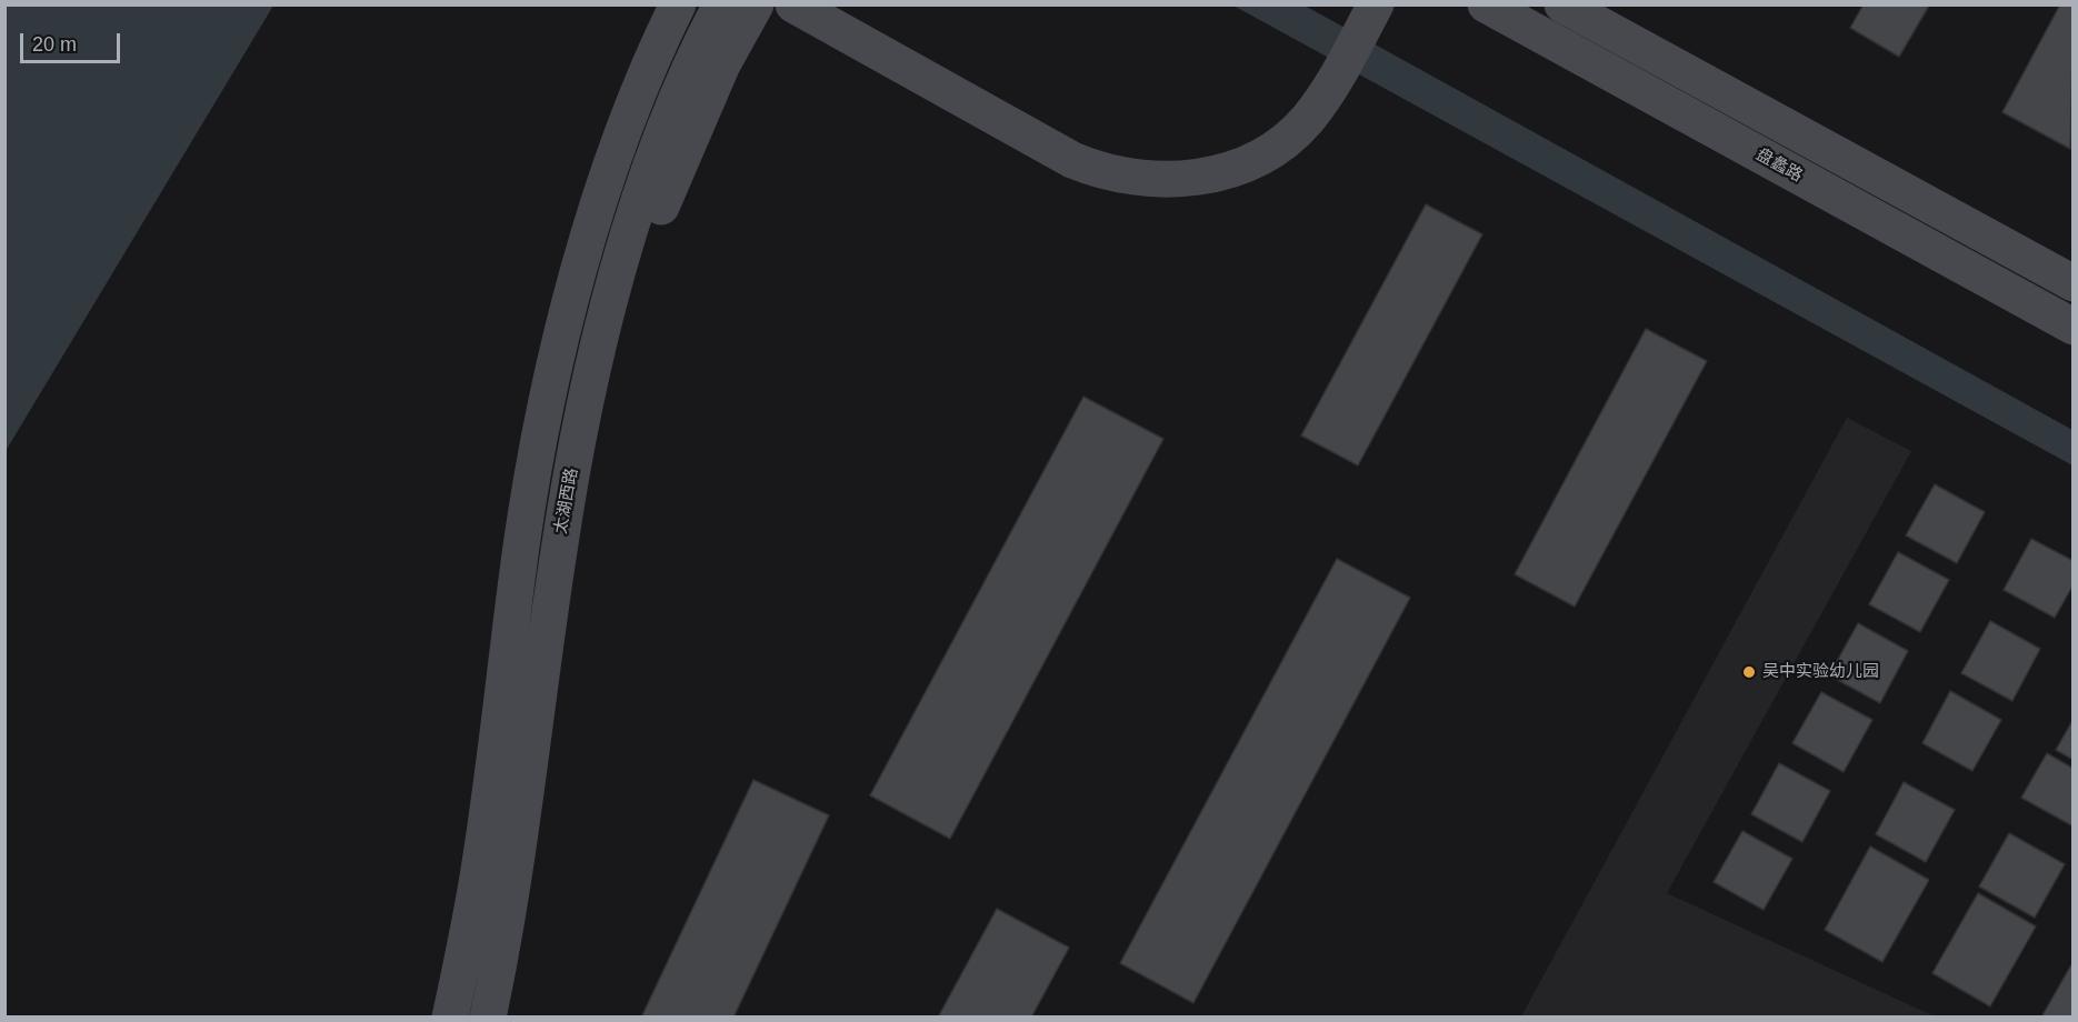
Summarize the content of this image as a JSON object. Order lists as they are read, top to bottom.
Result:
{
  "streets": {
    "main road": ["盘蠡路", "太湖西路"]
  },
  "places": ["吴中实验幼儿园"],
  "scale_bar": "20 m"
}
